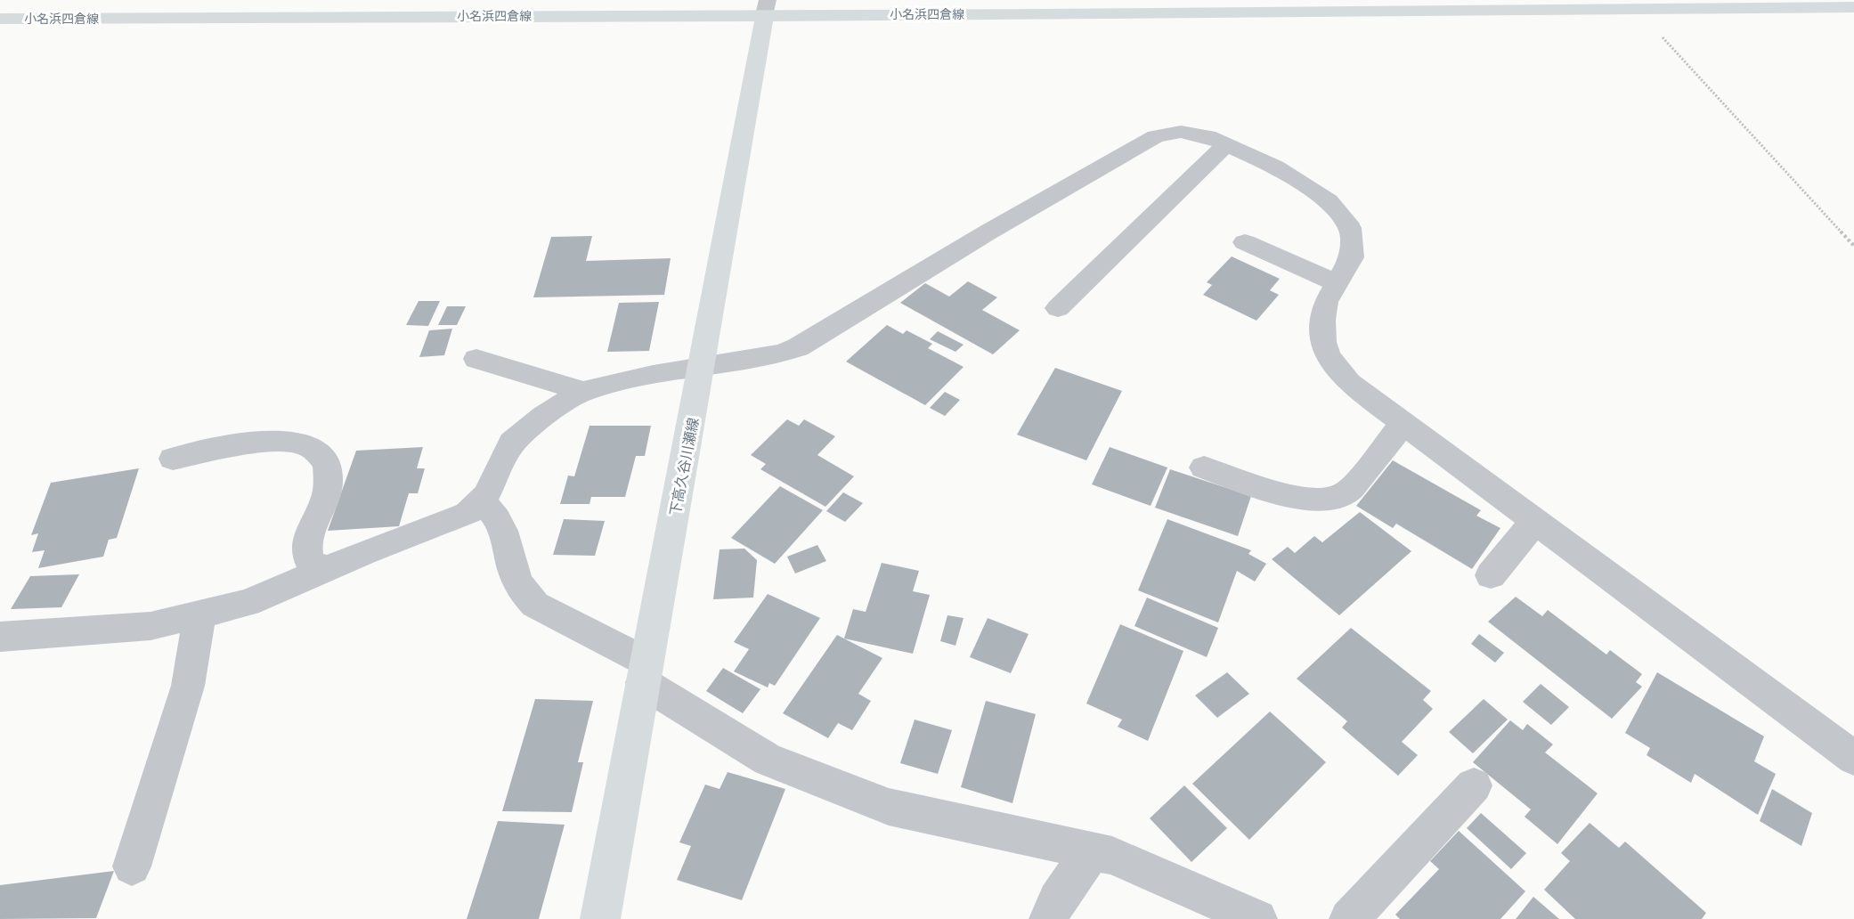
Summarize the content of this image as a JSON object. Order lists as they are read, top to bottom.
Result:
{
  "streets": {
    "main road": ["小名浜四倉線", "下高久谷川瀬線"]
  },
  "crossings": [
    ["小名浜四倉線", "下高久谷川瀬線"]
  ]
}
